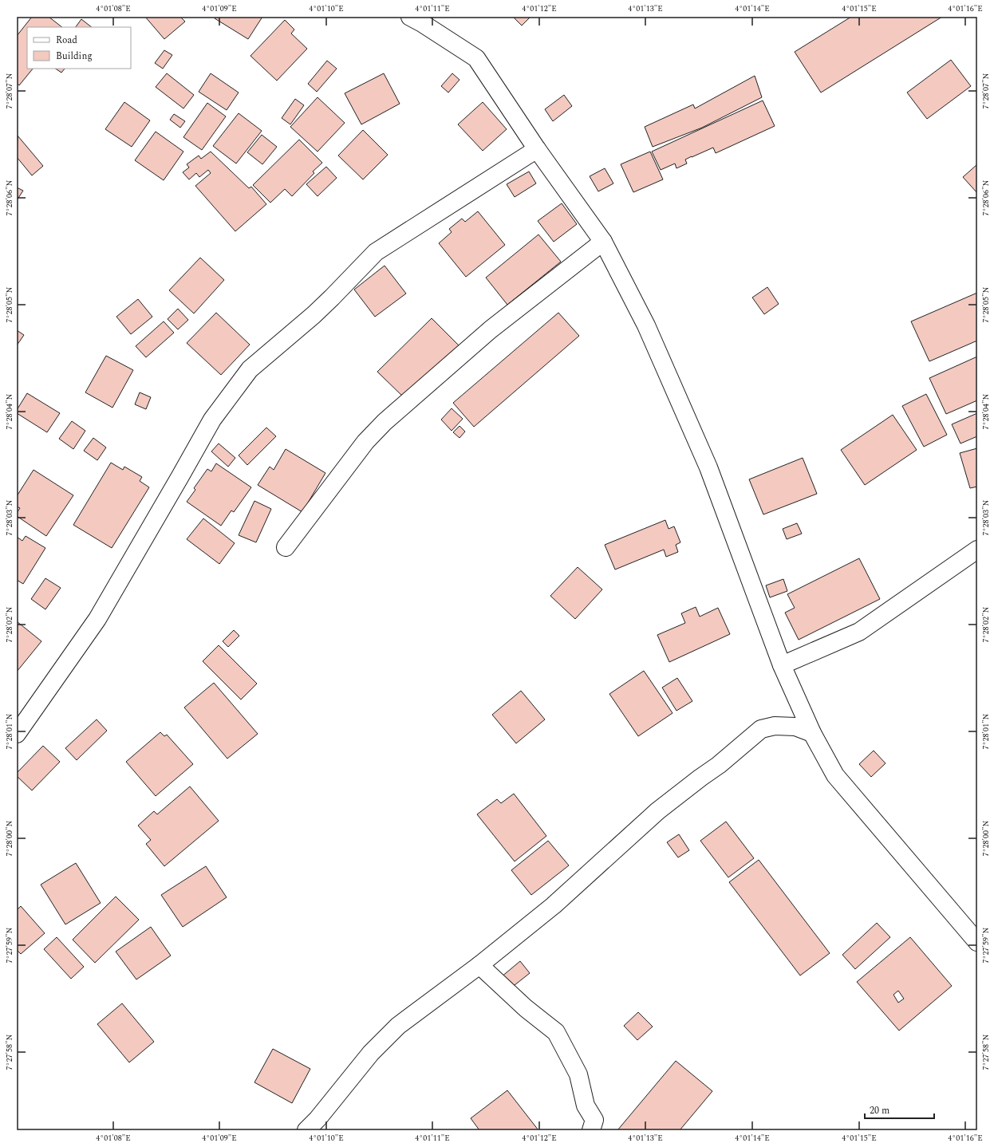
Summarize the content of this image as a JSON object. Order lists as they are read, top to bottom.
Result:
{
  "legend": ["Road", "Building"],
  "scale_bar": "20 m",
  "coordinates": [
    "4°01'08\"E",
    "4°01'09\"E",
    "4°01'10\"E",
    "4°01'11\"E",
    "4°01'12\"E",
    "4°01'13\"E",
    "4°01'14\"E",
    "4°01'15\"E",
    "4°01'16\"E",
    "7°28'07\"N",
    "7°28'06\"N",
    "7°28'05\"N",
    "7°28'04\"N",
    "7°28'03\"N",
    "7°28'02\"N",
    "7°28'01\"N",
    "7°28'00\"N",
    "7°27'59\"N",
    "7°27'58\"N"
  ]
}
